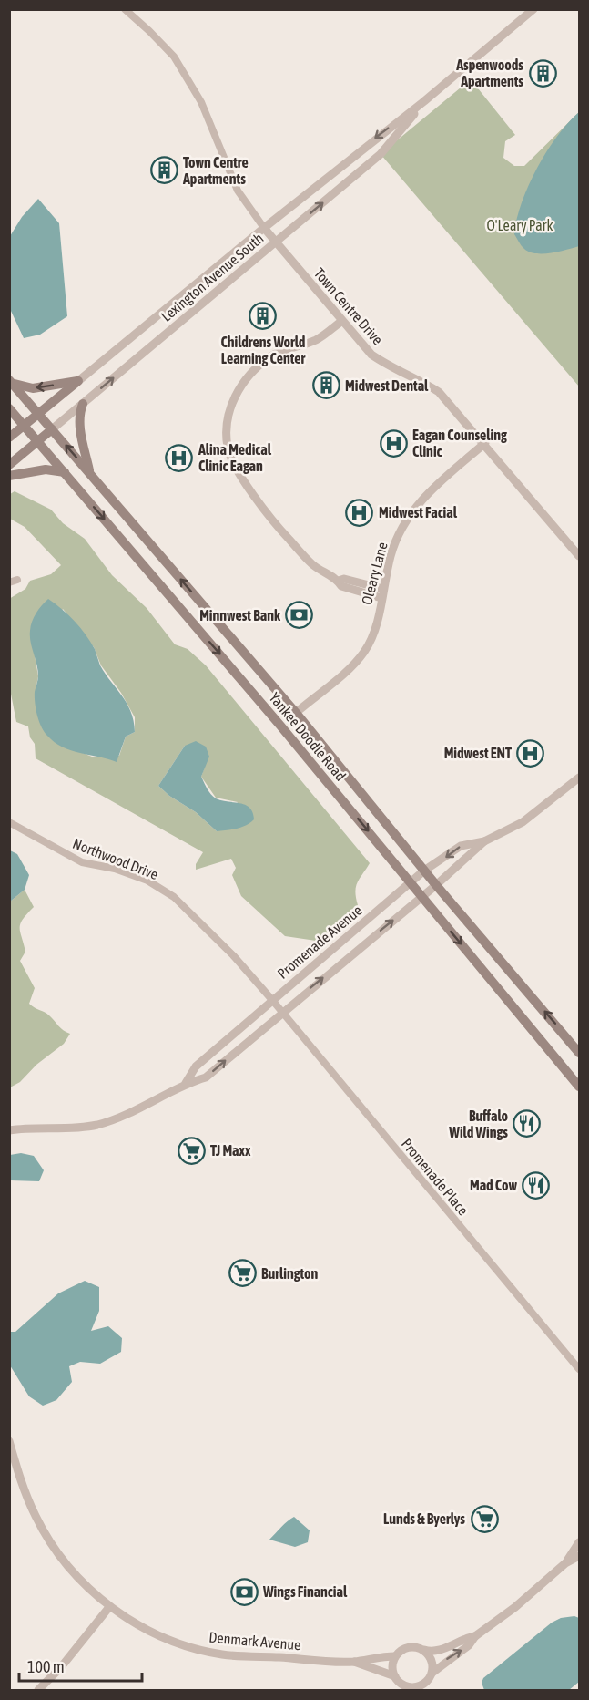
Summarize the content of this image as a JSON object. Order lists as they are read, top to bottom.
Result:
{
  "streets": {
    "main road": ["Lexington Avenue South", "Yankee Doodle Road"],
    "street": [
      "Town Centre Drive",
      "Oleary Lane",
      "Northwood Drive",
      "Promenade Avenue",
      "Promenade Place",
      "Denmark Avenue"
    ]
  },
  "crossings": [
    ["Lexington Avenue South", "Town Centre Drive"],
    ["Lexington Avenue South", "Yankee Doodle Road"],
    ["Town Centre Drive", "Oleary Lane"],
    ["Oleary Lane", "Yankee Doodle Road"],
    ["Yankee Doodle Road", "Promenade Avenue"],
    ["Northwood Drive", "Promenade Avenue"],
    ["Northwood Drive", "Promenade Place"],
    ["Promenade Avenue", "Promenade Place"]
  ],
  "parks": ["O'Leary Park"],
  "places": {
    "building": [
      "Aspenwoods Apartments",
      "Town Centre Apartments",
      "Childrens World Learning Center",
      "Midwest Dental"
    ],
    "hospital": [
      "Eagan Counseling Clinic",
      "Alina Medical Clinic Eagan",
      "Midwest Facial",
      "Midwest ENT"
    ],
    "bank": ["Minnwest Bank", "Wings Financial"],
    "restaurant": ["Buffalo Wild Wings", "Mad Cow"],
    "supermarket": ["TJ Maxx", "Burlington", "Lunds & Byerlys"]
  },
  "scale_bar": "100 m"
}
